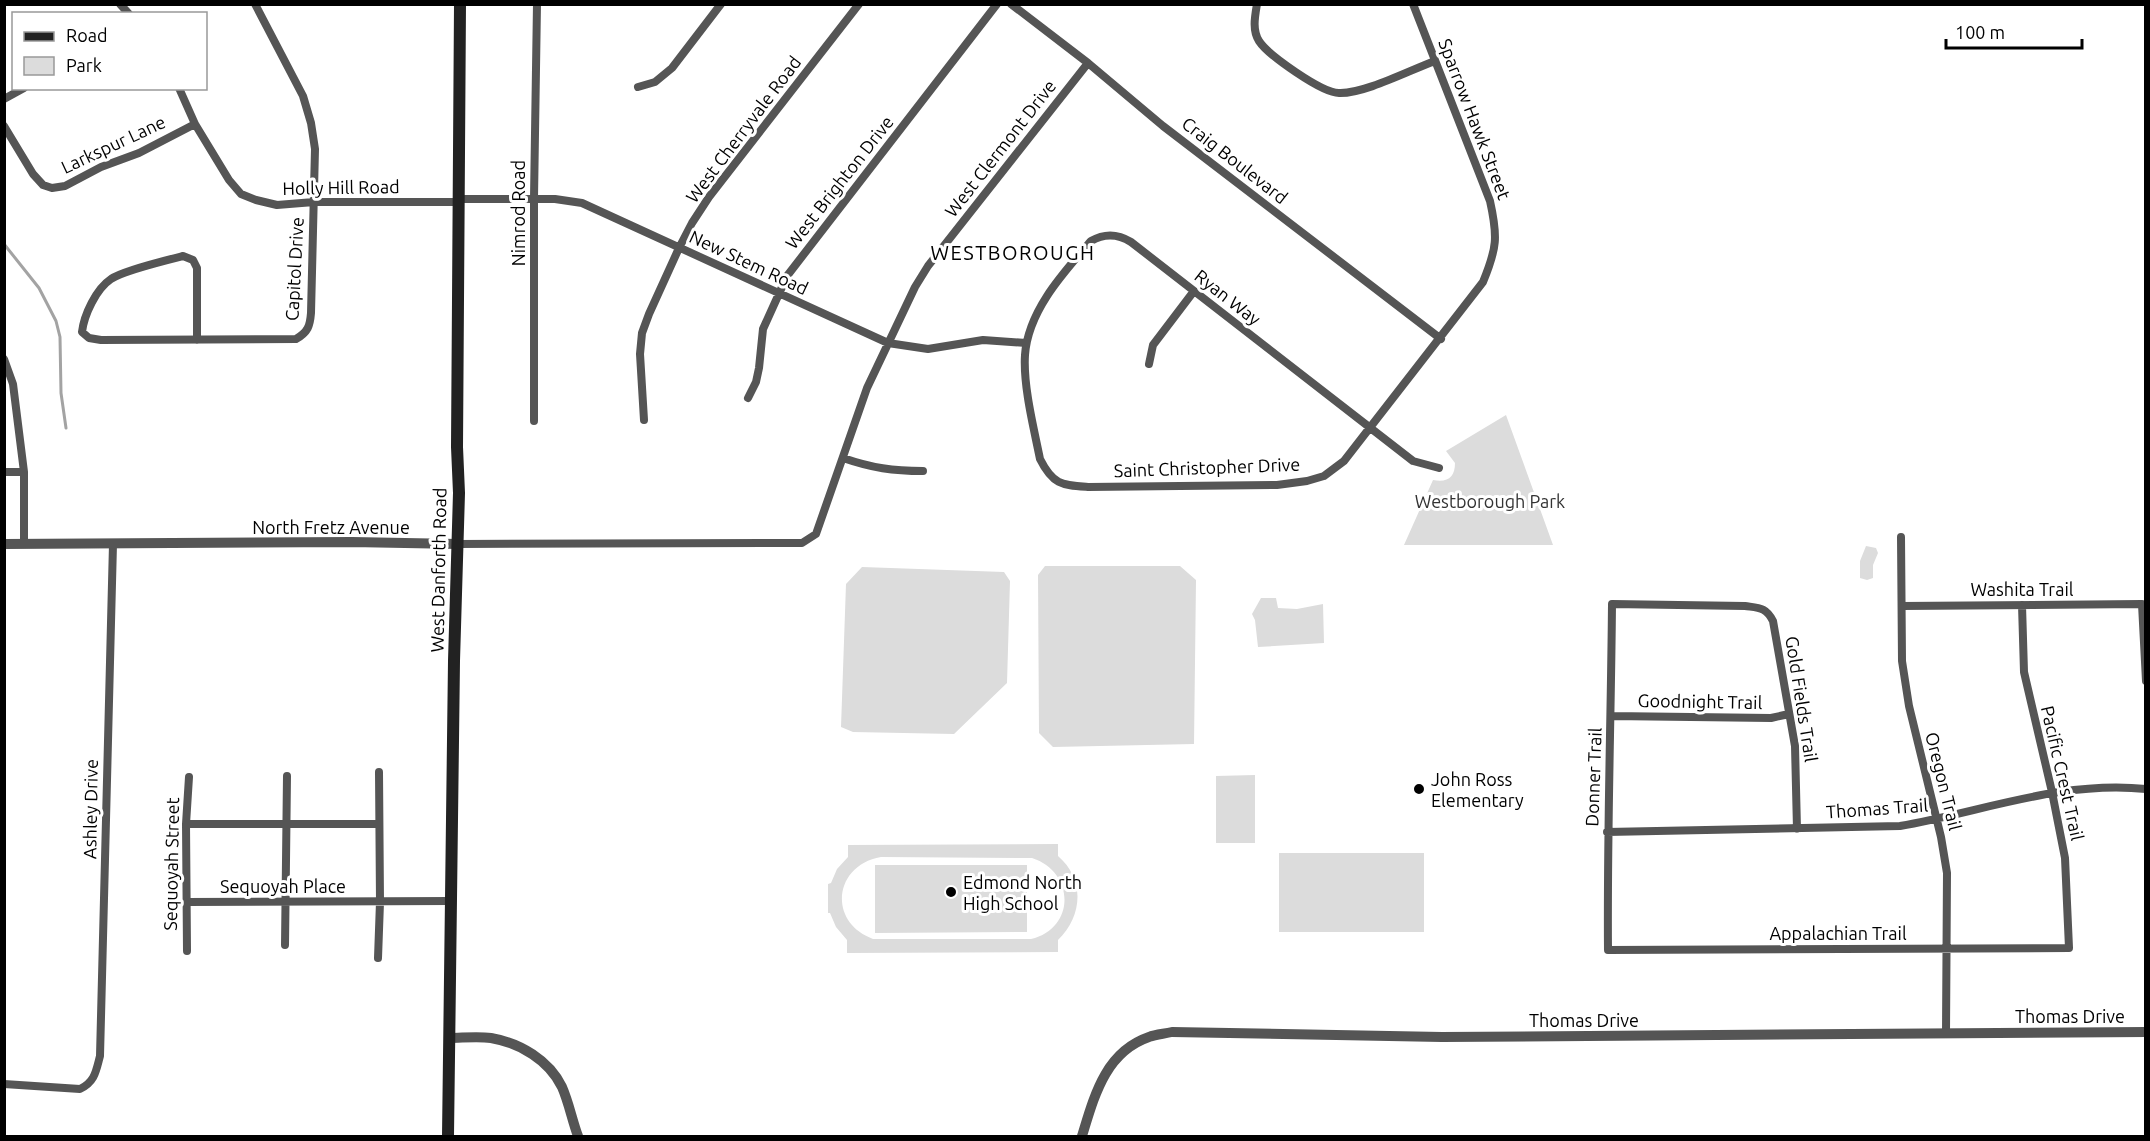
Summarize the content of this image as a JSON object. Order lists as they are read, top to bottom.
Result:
{
  "streets": {
    "main road": ["West Danforth Road"],
    "street": [
      "Sparrow Hawk Street",
      "West Cherryvale Road",
      "Larkspur Lane",
      "West Clermont Drive",
      "Craig Boulevard",
      "West Brighton Drive",
      "Holly Hill Road",
      "Nimrod Road",
      "New Stem Road",
      "Capitol Drive",
      "Ryan Way",
      "Saint Christopher Drive",
      "North Fretz Avenue",
      "Washita Trail",
      "Gold Fields Trail",
      "Goodnight Trail",
      "Pacific Crest Trail",
      "Donner Trail",
      "Oregon Trail",
      "Thomas Trail",
      "Ashley Drive",
      "Sequoyah Street",
      "Sequoyah Place",
      "Appalachian Trail",
      "Thomas Drive"
    ]
  },
  "crossings": [
    ["Sparrow Hawk Street", "Craig Boulevard"],
    ["Sparrow Hawk Street", "Saint Christopher Drive"],
    ["West Cherryvale Road", "New Stem Road"],
    ["Larkspur Lane", "Holly Hill Road"],
    ["West Clermont Drive", "Craig Boulevard"],
    ["West Clermont Drive", "New Stem Road"],
    ["West Clermont Drive", "North Fretz Avenue"],
    ["Craig Boulevard", "Saint Christopher Drive"],
    ["West Brighton Drive", "New Stem Road"],
    ["Holly Hill Road", "New Stem Road"],
    ["Holly Hill Road", "Capitol Drive"],
    ["Holly Hill Road", "West Danforth Road"],
    ["Nimrod Road", "New Stem Road"],
    ["New Stem Road", "Ryan Way"],
    ["New Stem Road", "Saint Christopher Drive"],
    ["New Stem Road", "West Danforth Road"],
    ["Ryan Way", "Saint Christopher Drive"],
    ["North Fretz Avenue", "West Danforth Road"],
    ["North Fretz Avenue", "Ashley Drive"],
    ["West Danforth Road", "Sequoyah Place"],
    ["Washita Trail", "Pacific Crest Trail"],
    ["Washita Trail", "Oregon Trail"],
    ["Gold Fields Trail", "Goodnight Trail"],
    ["Gold Fields Trail", "Donner Trail"],
    ["Gold Fields Trail", "Thomas Trail"],
    ["Goodnight Trail", "Donner Trail"],
    ["Pacific Crest Trail", "Thomas Trail"],
    ["Pacific Crest Trail", "Appalachian Trail"],
    ["Donner Trail", "Thomas Trail"],
    ["Donner Trail", "Appalachian Trail"],
    ["Oregon Trail", "Thomas Trail"],
    ["Oregon Trail", "Appalachian Trail"],
    ["Oregon Trail", "Thomas Drive"],
    ["Sequoyah Street", "Sequoyah Place"]
  ],
  "districts": ["WESTBOROUGH"],
  "parks": ["Westborough Park"],
  "places": ["John Ross Elementary", "Edmond North High School"],
  "legend": ["Road", "Park"],
  "scale_bar": "100 m"
}
